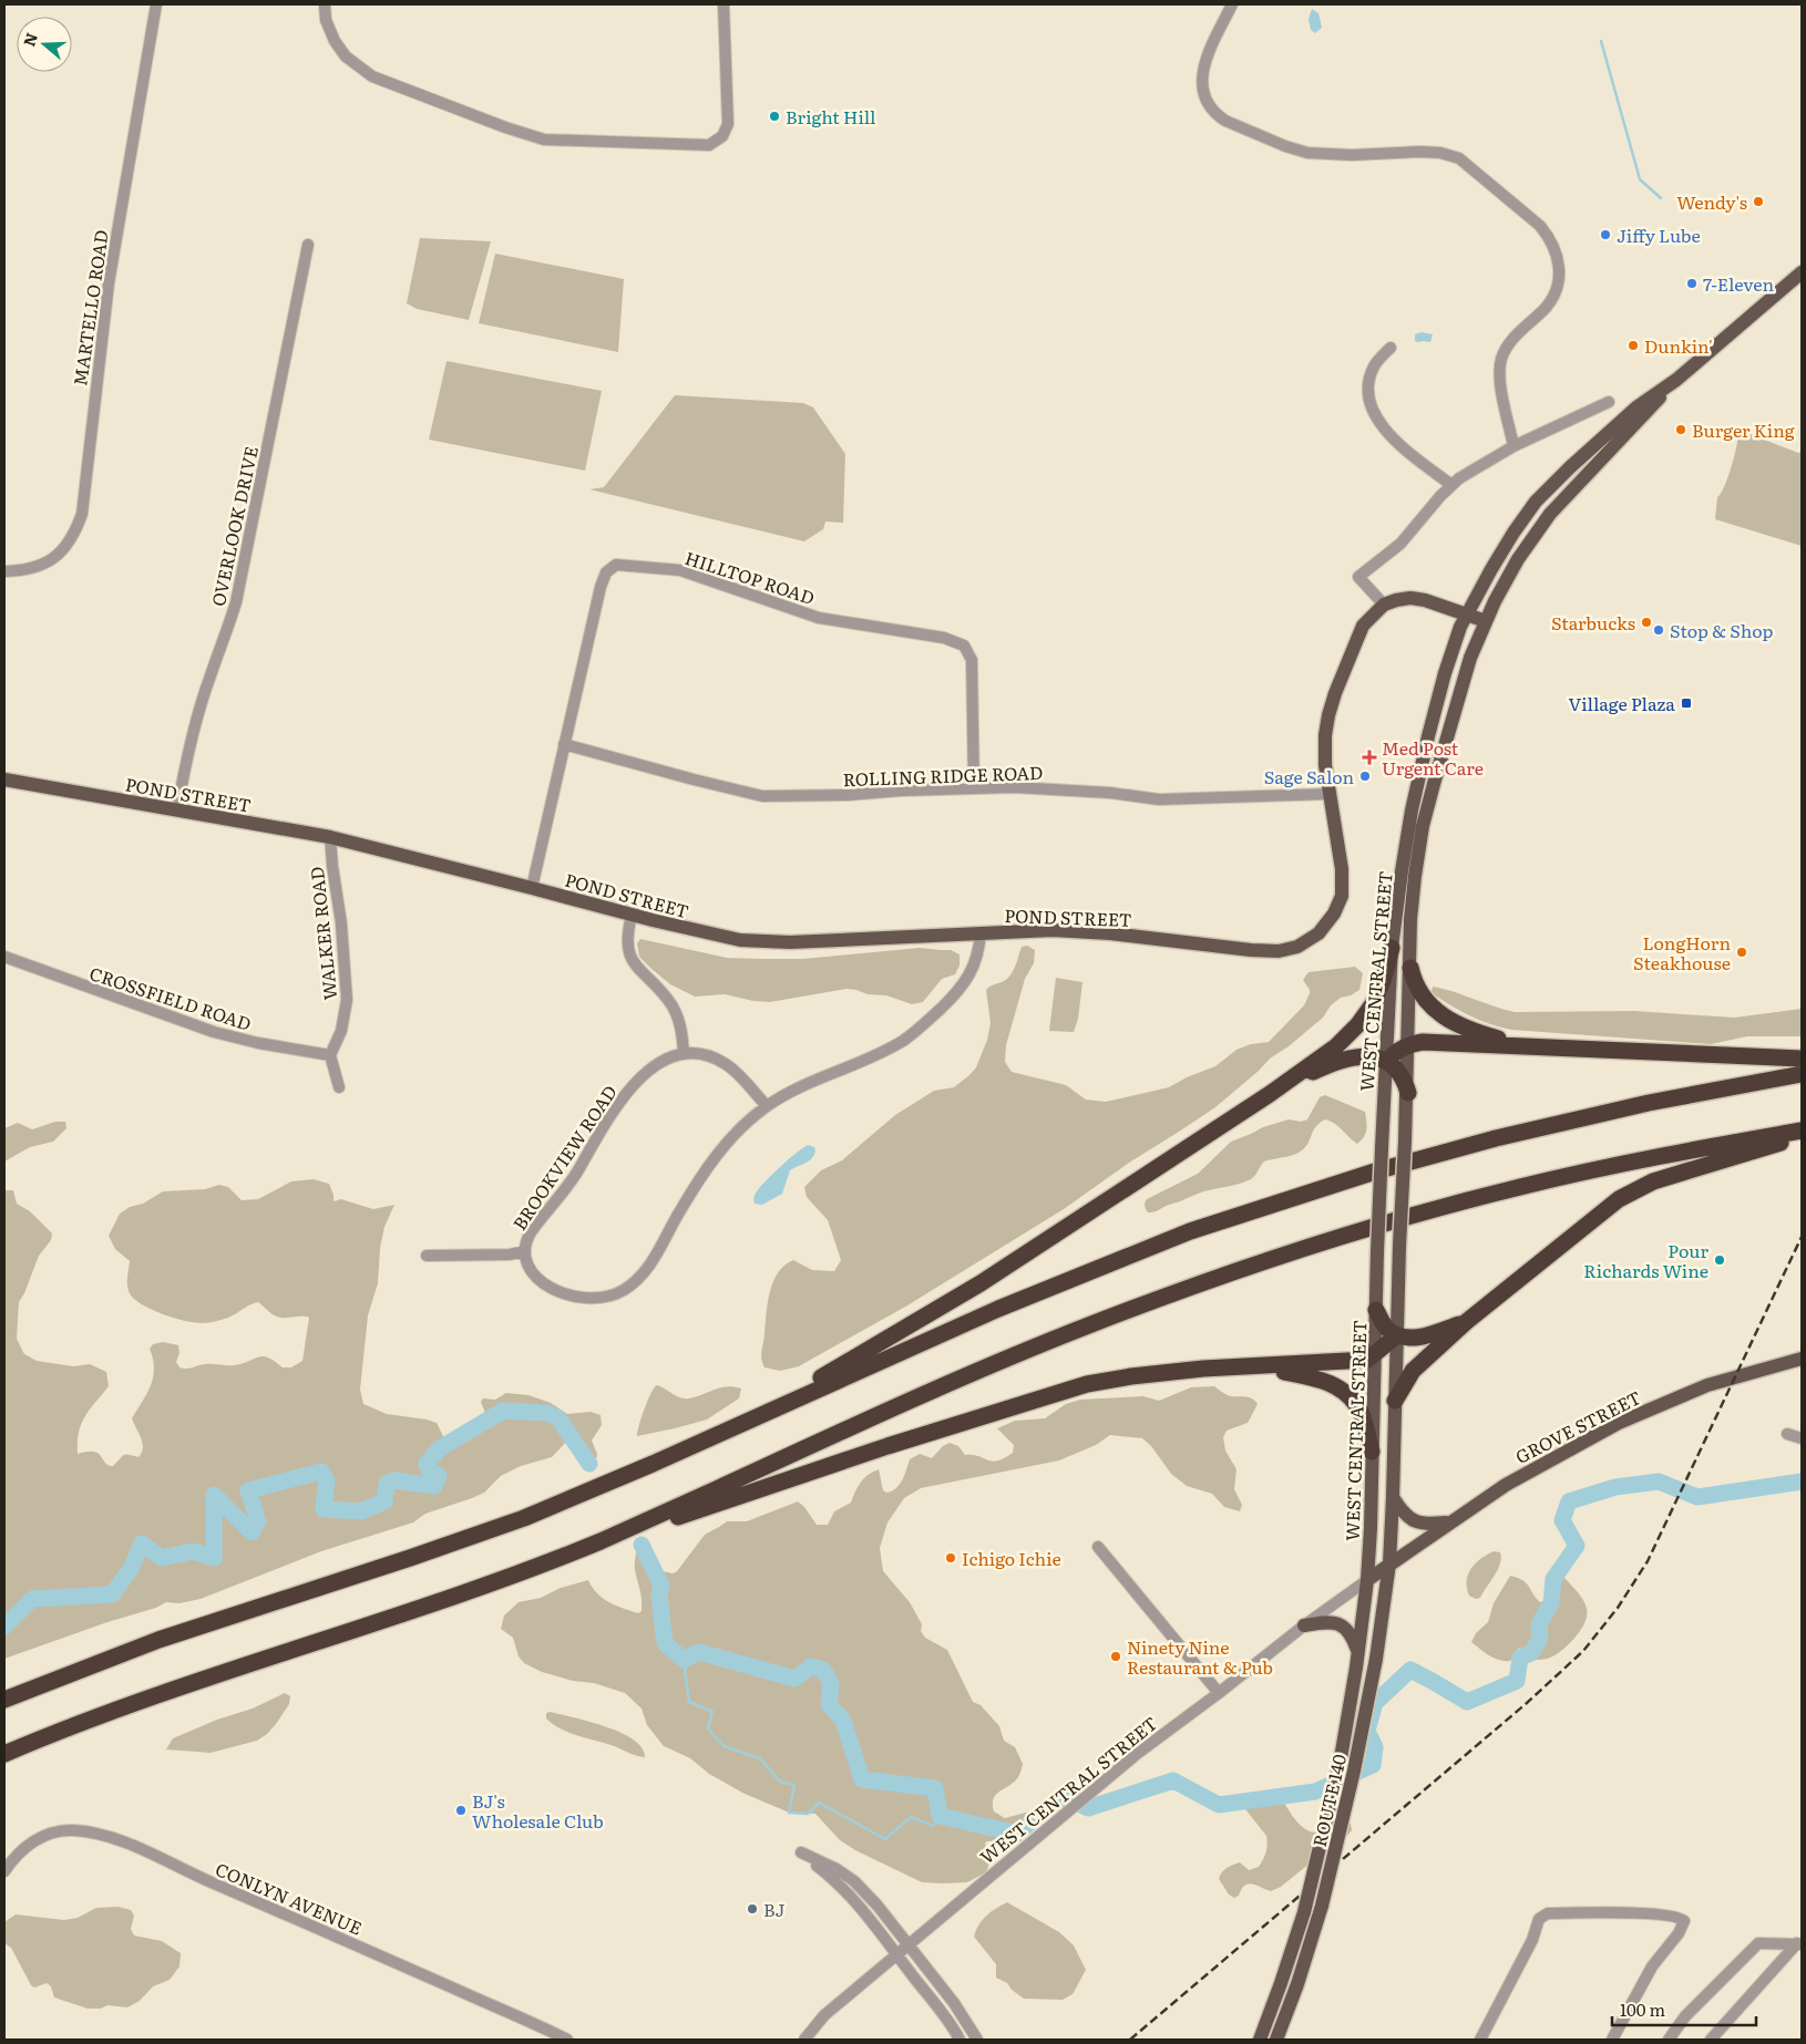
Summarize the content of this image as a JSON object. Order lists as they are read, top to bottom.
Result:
{
  "streets": {
    "main road": [
      "POND STREET",
      "WEST CENTRAL STREET",
      "GROVE STREET",
      "ROUTE 140"
    ],
    "street": [
      "MARTELLO ROAD",
      "OVERLOOK DRIVE",
      "HILLTOP ROAD",
      "ROLLING RIDGE ROAD",
      "WALKER ROAD",
      "CROSSFIELD ROAD",
      "BROOKVIEW ROAD",
      "CONLYN AVENUE"
    ]
  },
  "crossings": [
    ["OVERLOOK DRIVE", "POND STREET"],
    ["HILLTOP ROAD", "ROLLING RIDGE ROAD"],
    ["HILLTOP ROAD", "POND STREET"],
    ["ROLLING RIDGE ROAD", "POND STREET"],
    ["POND STREET", "WALKER ROAD"],
    ["POND STREET", "BROOKVIEW ROAD"],
    ["WALKER ROAD", "CROSSFIELD ROAD"],
    ["WEST CENTRAL STREET", "GROVE STREET"],
    ["WEST CENTRAL STREET", "ROUTE 140"],
    ["GROVE STREET", "ROUTE 140"]
  ],
  "places": {
    "other": [
      "Bright Hill",
      "Wendy's",
      "Jiffy Lube",
      "7-Eleven",
      "Dunkin'",
      "Burger King",
      "Starbucks",
      "Stop & Shop",
      "Sage Salon",
      "LongHorn Steakhouse",
      "Pour Richards Wine",
      "Ichigo Ichie",
      "Ninety Nine Restaurant & Pub",
      "BJ's Wholesale Club",
      "BJ"
    ],
    "transit": ["Village Plaza"],
    "health": ["Med Post Urgent Care"]
  },
  "scale_bar": "100 m",
  "north": "left"
}
